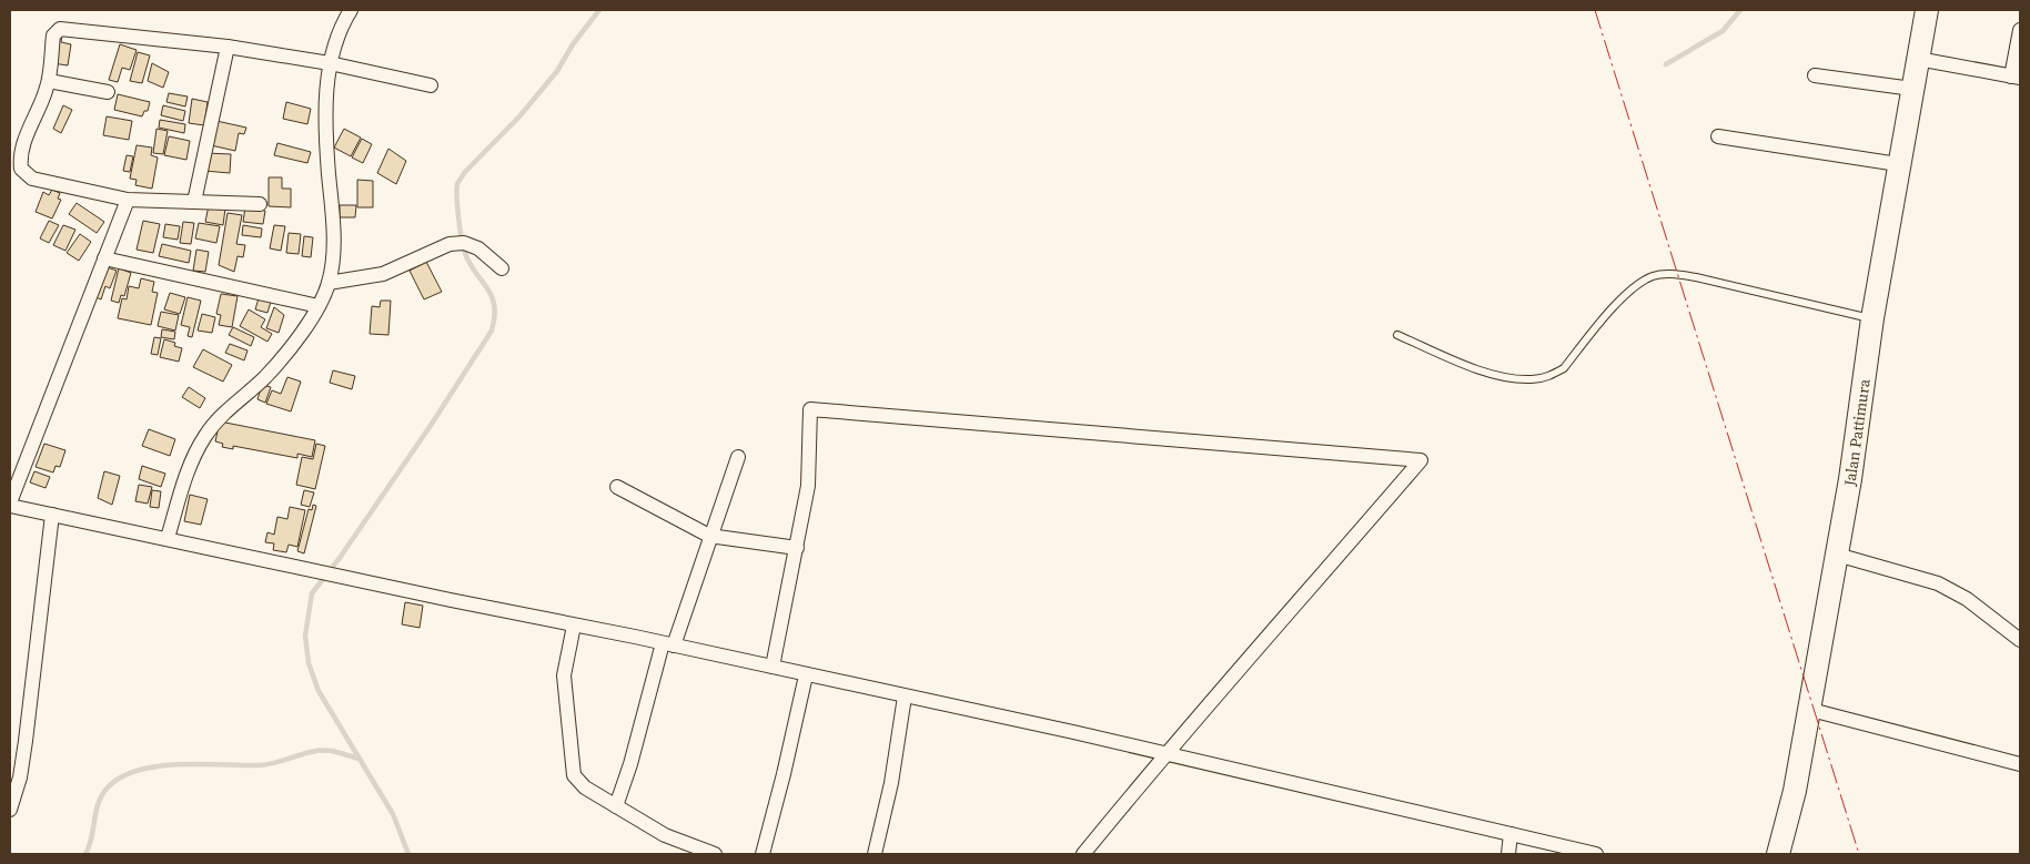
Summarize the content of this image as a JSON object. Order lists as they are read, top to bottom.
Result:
{
  "streets": {
    "main road": ["Jalan Pattimura"]
  }
}
